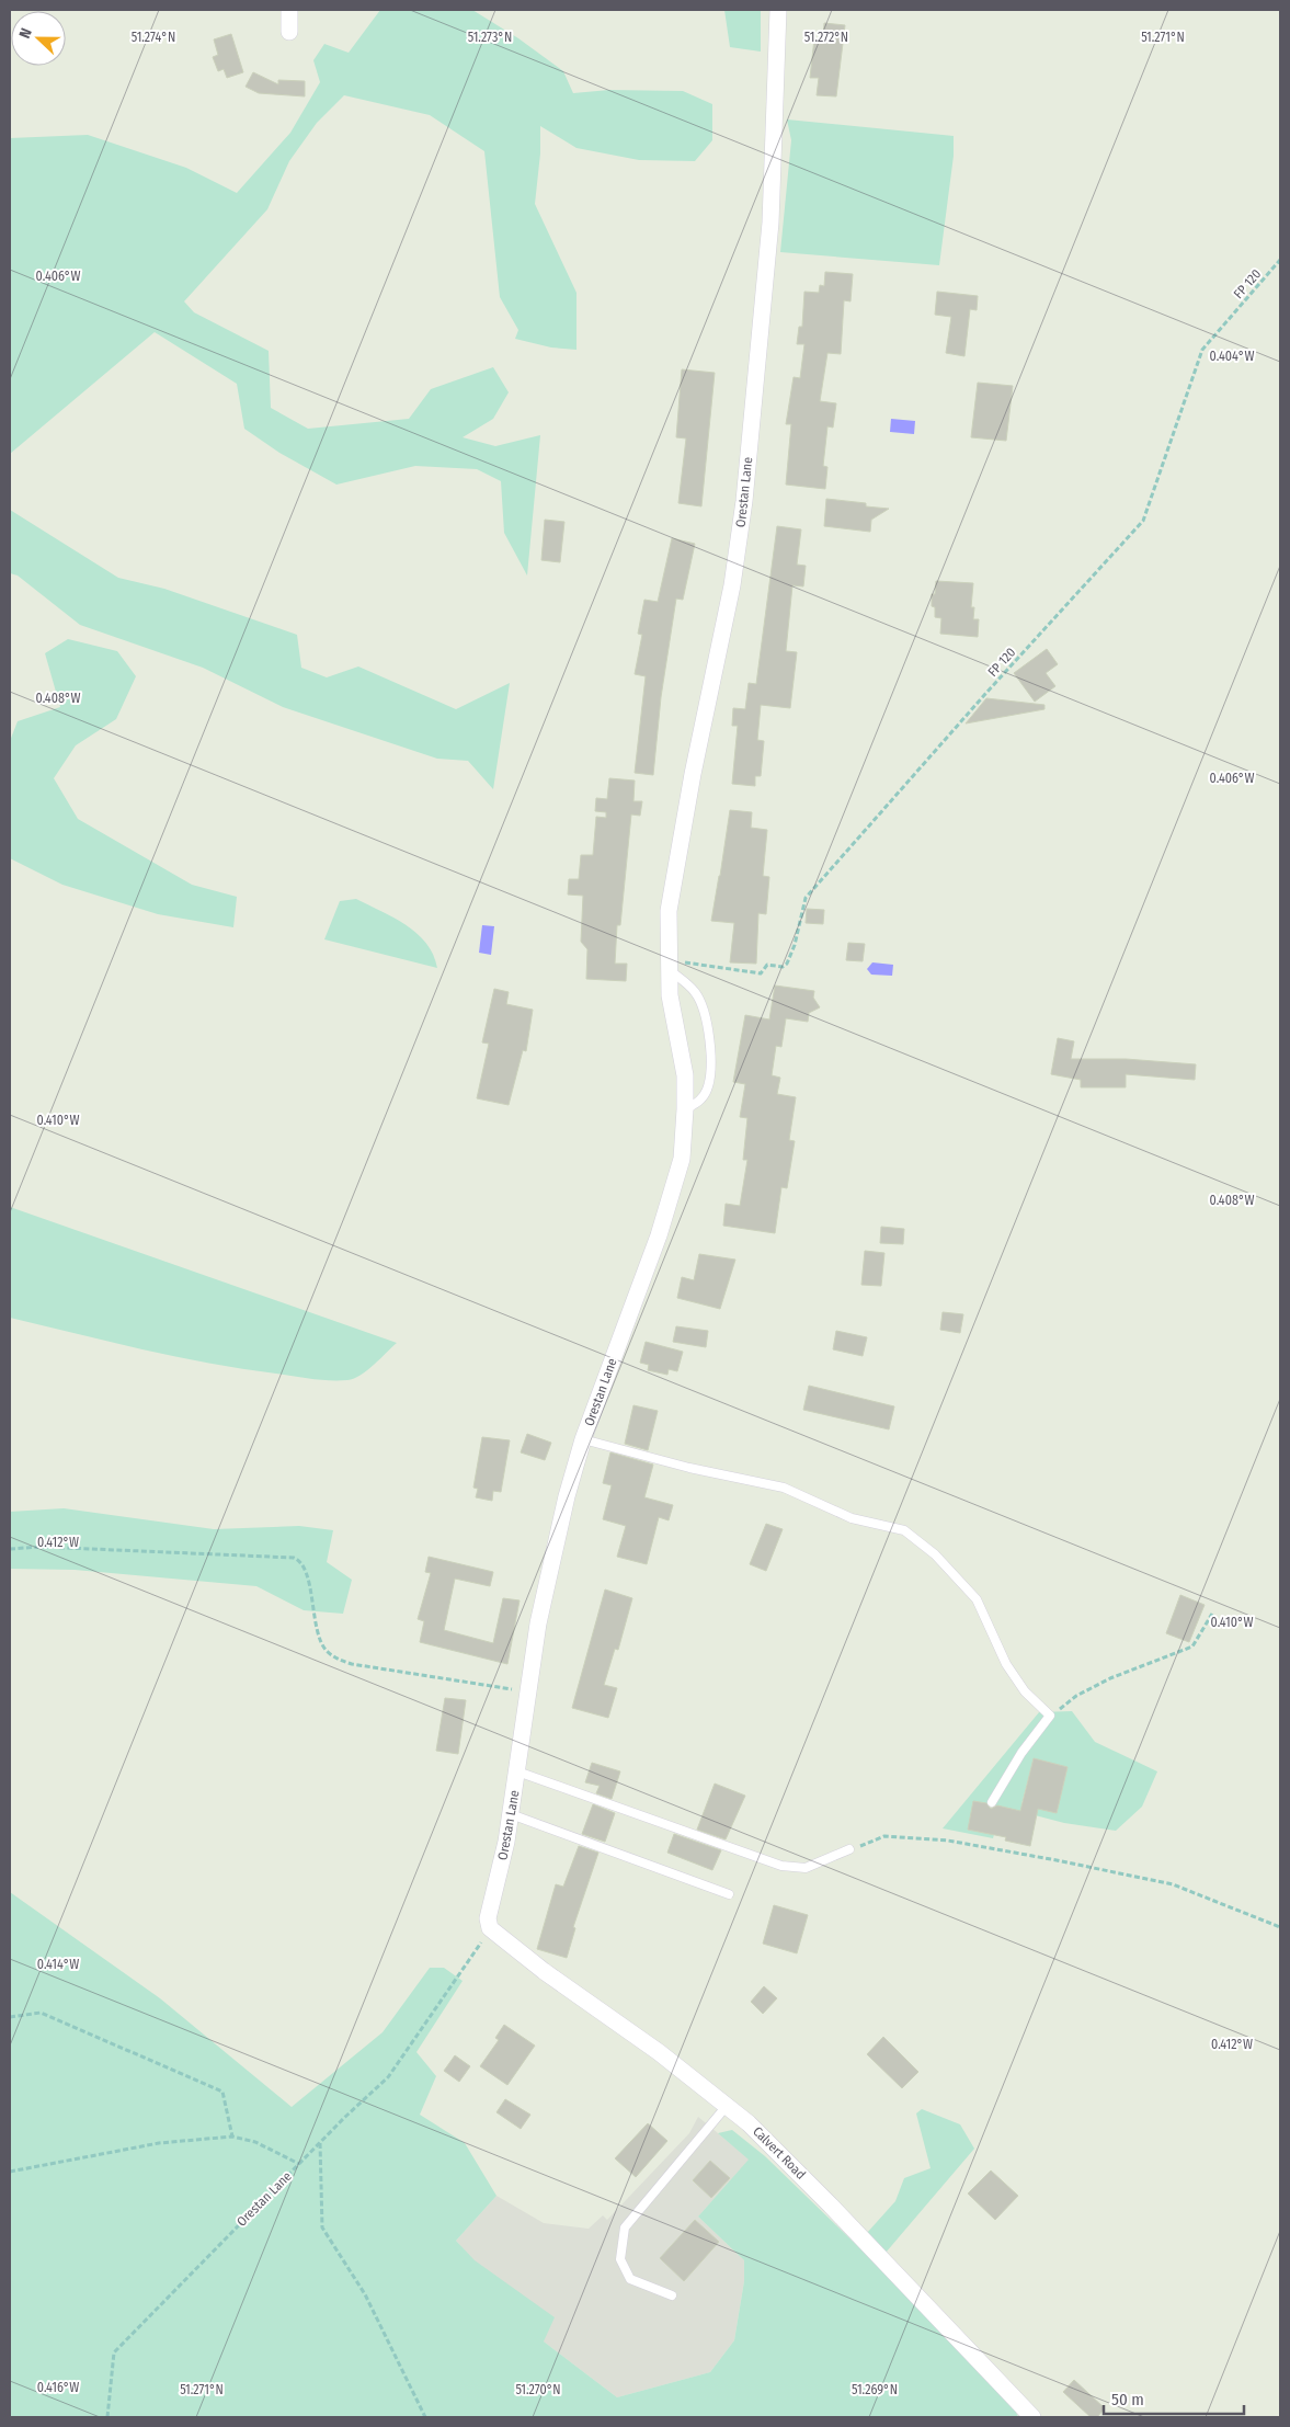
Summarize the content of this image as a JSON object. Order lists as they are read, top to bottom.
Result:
{
  "streets": {
    "street": ["Orestan Lane", "Calvert Road"],
    "path": ["FP 120"]
  },
  "crossings": [
    ["FP 120", "Orestan Lane"],
    ["Orestan Lane", "Calvert Road"]
  ],
  "scale_bar": "50 m",
  "north": "left",
  "coordinates": [
    "51.274°N",
    "51.273°N",
    "51.272°N",
    "51.271°N",
    "0.406°W",
    "0.404°W",
    "0.408°W",
    "0.410°W",
    "0.412°W",
    "0.414°W",
    "0.416°W",
    "51.270°N",
    "51.269°N"
  ]
}
